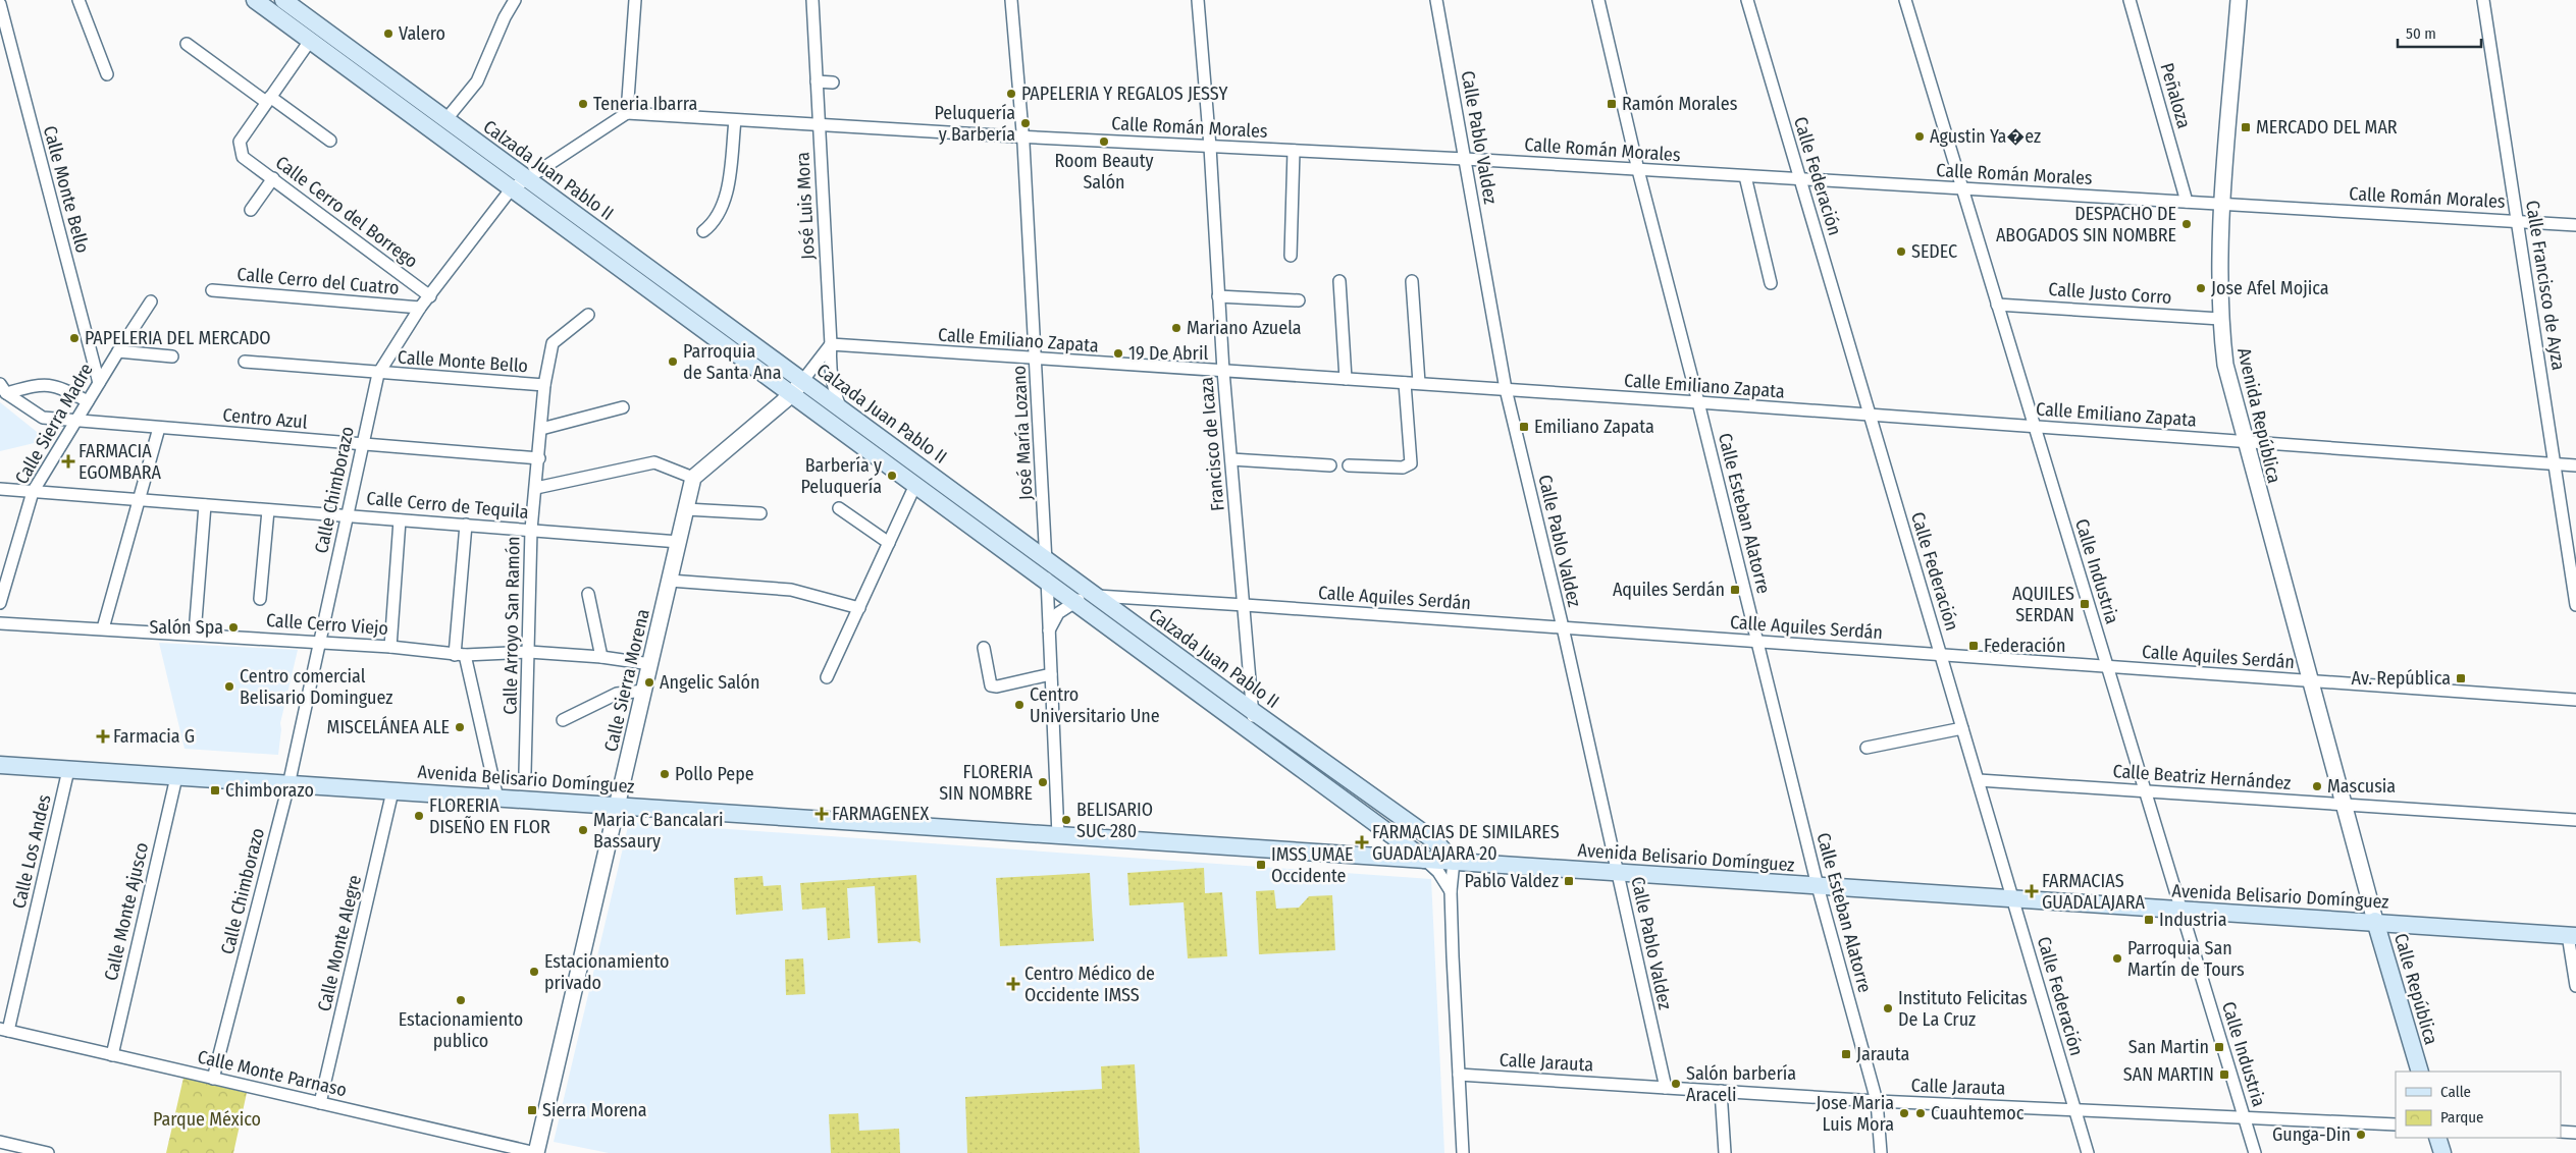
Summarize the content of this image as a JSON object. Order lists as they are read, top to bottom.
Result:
{
  "streets": {
    "main road": ["Calzada Juan Pablo II", "Avenida Belisario Domínguez", "Calle República"],
    "street": [
      "Peñaloza",
      "Calle Román Morales",
      "Calle Pablo Valdez",
      "Calle Federación",
      "Calle Monte Bello",
      "José Luis Mora",
      "Calle Cerro del Borrego",
      "Calle Cerro del Cuatro",
      "Calle Francisco de Ayza",
      "Calle Justo Corro",
      "Calle Emiliano Zapata",
      "Avenida República",
      "Centro Azul",
      "Calle Sierra Madre",
      "José María Lozano",
      "Francisco de Icaza",
      "Calle Chimborazo",
      "Calle Cerro de Tequila",
      "Calle Esteban Alatorre",
      "Calle Industria",
      "Calle Aquiles Serdán",
      "Calle Cerro Viejo",
      "Calle Arroyo San Ramón",
      "Calle Sierra Morena",
      "Calle Beatriz Hernández",
      "Calle Los Andes",
      "Calle Monte Ajusco",
      "Calle Monte Alegre",
      "Calle Jarauta",
      "Calle Monte Parnaso"
    ]
  },
  "crossings": [
    ["Peñaloza", "Calle Román Morales"],
    ["Calle Román Morales", "Calle Pablo Valdez"],
    ["Calle Román Morales", "Calle Federación"],
    ["Calle Román Morales", "José Luis Mora"],
    ["Calle Román Morales", "Calle Francisco de Ayza"],
    ["Calle Román Morales", "Avenida República"],
    ["Calle Román Morales", "José María Lozano"],
    ["Calle Román Morales", "Francisco de Icaza"],
    ["Calle Román Morales", "Calle Chimborazo"],
    ["Calle Román Morales", "Calle Esteban Alatorre"],
    ["Calle Román Morales", "Calle Industria"],
    ["Calle Pablo Valdez", "Calle Emiliano Zapata"],
    ["Calle Pablo Valdez", "Calle Aquiles Serdán"],
    ["Calle Pablo Valdez", "Avenida Belisario Domínguez"],
    ["Calle Pablo Valdez", "Calle Jarauta"],
    ["Calzada Juan Pablo II", "José Luis Mora"],
    ["Calzada Juan Pablo II", "José María Lozano"],
    ["Calzada Juan Pablo II", "Francisco de Icaza"],
    ["Calzada Juan Pablo II", "Calle Chimborazo"],
    ["Calzada Juan Pablo II", "Calle Aquiles Serdán"],
    ["Calzada Juan Pablo II", "Avenida Belisario Domínguez"],
    ["Calle Federación", "Calle Emiliano Zapata"],
    ["Calle Federación", "Calle Aquiles Serdán"],
    ["Calle Federación", "Calle Beatriz Hernández"],
    ["Calle Federación", "Avenida Belisario Domínguez"],
    ["Calle Federación", "Calle Jarauta"],
    ["Calle Monte Bello", "Calle Sierra Madre"],
    ["Calle Monte Bello", "Calle Chimborazo"],
    ["Calle Monte Bello", "Calle Arroyo San Ramón"],
    ["José Luis Mora", "Calle Emiliano Zapata"],
    ["Calle Cerro del Borrego", "Calle Chimborazo"],
    ["Calle Cerro del Cuatro", "Calle Chimborazo"],
    ["Calle Francisco de Ayza", "Calle Emiliano Zapata"],
    ["Calle Justo Corro", "Avenida República"],
    ["Calle Justo Corro", "Calle Industria"],
    ["Calle Emiliano Zapata", "Avenida República"],
    ["Calle Emiliano Zapata", "José María Lozano"],
    ["Calle Emiliano Zapata", "Francisco de Icaza"],
    ["Calle Emiliano Zapata", "Calle Esteban Alatorre"],
    ["Calle Emiliano Zapata", "Calle Industria"],
    ["Avenida República", "Calle Aquiles Serdán"],
    ["Avenida República", "Calle República"],
    ["Centro Azul", "Calle Sierra Madre"],
    ["Centro Azul", "Calle Chimborazo"],
    ["Centro Azul", "Calle Arroyo San Ramón"],
    ["Calle Sierra Madre", "Calle Cerro de Tequila"],
    ["José María Lozano", "Avenida Belisario Domínguez"],
    ["Francisco de Icaza", "Calle Aquiles Serdán"],
    ["Calle Chimborazo", "Calle Cerro de Tequila"],
    ["Calle Chimborazo", "Calle Cerro Viejo"],
    ["Calle Chimborazo", "Avenida Belisario Domínguez"],
    ["Calle Chimborazo", "Calle Monte Parnaso"],
    ["Calle Cerro de Tequila", "Calle Arroyo San Ramón"],
    ["Calle Cerro de Tequila", "Calle Sierra Morena"],
    ["Calle Esteban Alatorre", "Calle Aquiles Serdán"],
    ["Calle Esteban Alatorre", "Avenida Belisario Domínguez"],
    ["Calle Esteban Alatorre", "Calle Jarauta"],
    ["Calle Industria", "Calle Aquiles Serdán"],
    ["Calle Industria", "Calle Beatriz Hernández"],
    ["Calle Industria", "Avenida Belisario Domínguez"],
    ["Calle Industria", "Calle Jarauta"],
    ["Calle Aquiles Serdán", "Calle República"],
    ["Calle Cerro Viejo", "Calle Arroyo San Ramón"],
    ["Calle Cerro Viejo", "Calle Sierra Morena"],
    ["Calle Sierra Morena", "Avenida Belisario Domínguez"],
    ["Calle Sierra Morena", "Calle Monte Parnaso"],
    ["Calle Beatriz Hernández", "Calle República"],
    ["Avenida Belisario Domínguez", "Calle Los Andes"],
    ["Avenida Belisario Domínguez", "Calle Monte Ajusco"],
    ["Avenida Belisario Domínguez", "Calle Monte Alegre"],
    ["Avenida Belisario Domínguez", "Calle República"],
    ["Calle Los Andes", "Calle Monte Parnaso"],
    ["Calle Monte Ajusco", "Calle Monte Parnaso"],
    ["Calle Monte Alegre", "Calle Monte Parnaso"]
  ],
  "parks": ["Parque México"],
  "places": {
    "other": [
      "Valero",
      "PAPELERIA Y REGALOS JESSY",
      "Teneria Ibarra",
      "Peluquería y Barbería",
      "Agustin Ya�ez",
      "Room Beauty Salón",
      "DESPACHO DE ABOGADOS SIN NOMBRE",
      "SEDEC",
      "Jose Afel Mojica",
      "Mariano Azuela",
      "PAPELERIA DEL MERCADO",
      "19 De Abril",
      "Parroquia de Santa Ana",
      "Barbería y Peluquería",
      "Salón Spa",
      "Angelic Salón",
      "Centro comercial Belisario Dominguez",
      "Centro Universitario Une",
      "MISCELÁNEA ALE",
      "Pollo Pepe",
      "FLORERIA SIN NOMBRE",
      "Mascusia",
      "FLORERIA DISEÑO EN FLOR",
      "BELISARIO SUC 280",
      "Maria C Bancalari Bassaury",
      "Parroquia San Martín de Tours",
      "Estacionamiento privado",
      "Estacionamiento publico",
      "Instituto Felicitas De La Cruz",
      "Salón barbería Araceli",
      "Jose Maria Luis Mora",
      "Cuauhtemoc",
      "Gunga-Din"
    ],
    "transit": [
      "Ramón Morales",
      "MERCADO DEL MAR",
      "Emiliano Zapata",
      "Aquiles Serdán",
      "AQUILES SERDAN",
      "Federación",
      "Av. República",
      "Chimborazo",
      "IMSS UMAE Occidente",
      "Pablo Valdez",
      "Industria",
      "San Martin",
      "Jarauta",
      "SAN MARTIN",
      "Sierra Morena"
    ],
    "health": [
      "FARMACIA EGOMBARA",
      "Farmacia G",
      "FARMAGENEX",
      "FARMACIAS DE SIMILARES GUADALAJARA 20",
      "FARMACIAS GUADALAJARA",
      "Centro Médico de Occidente IMSS"
    ]
  },
  "legend": ["Calle", "Parque"],
  "scale_bar": "50 m"
}
